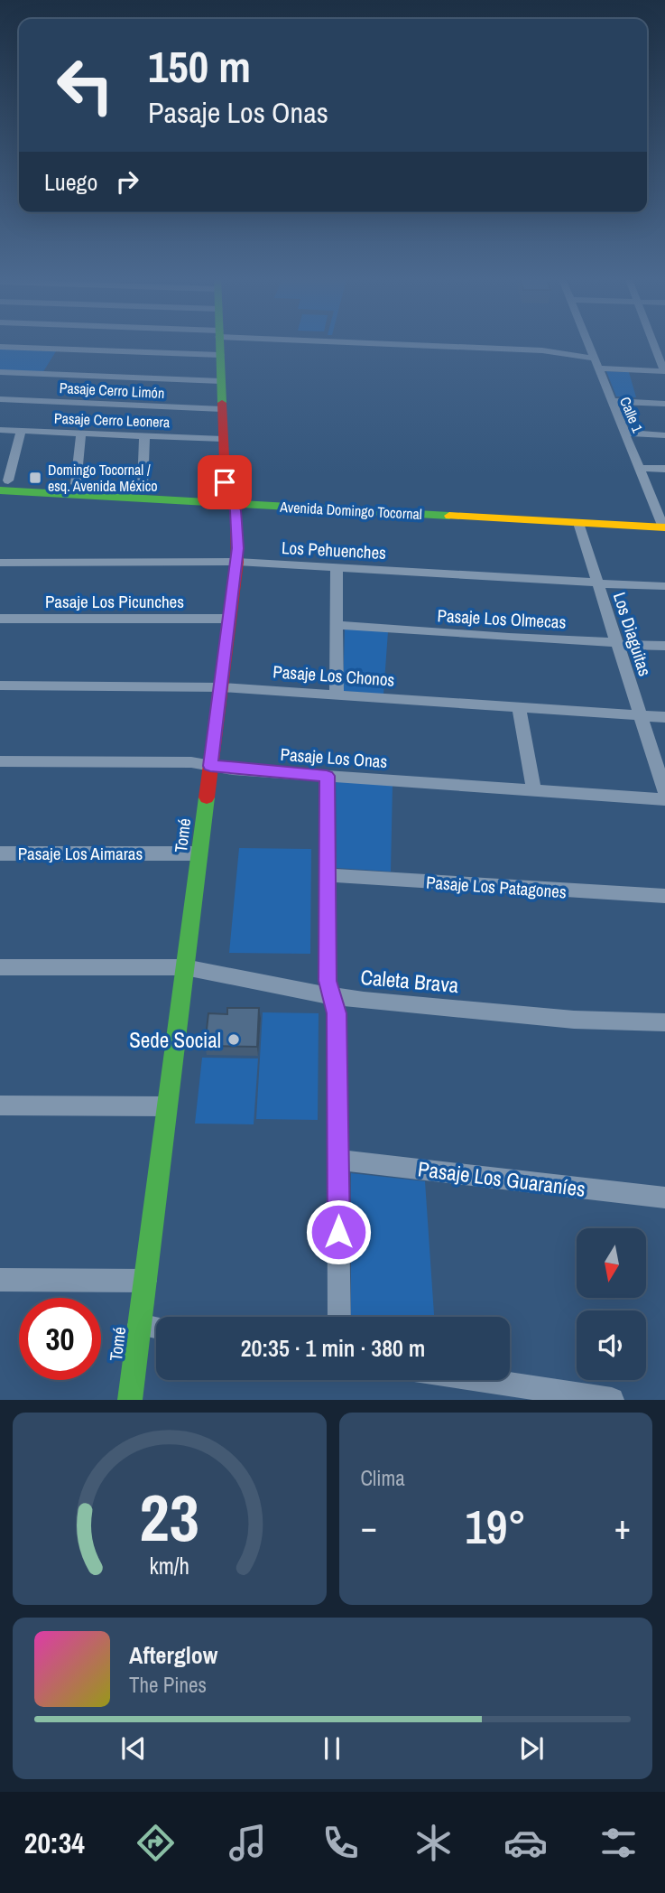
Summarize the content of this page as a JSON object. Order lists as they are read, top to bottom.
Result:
{
  "streets": {
    "main road": ["Avenida Domingo Tocornal", "Tomé"],
    "street": [
      "Pasaje Cerro Limón",
      "Calle 1",
      "Pasaje Cerro Leonera",
      "Los Pehuenches",
      "Pasaje Los Picunches",
      "Pasaje Los Olmecas",
      "Los Diaguitas",
      "Pasaje Los Chonos",
      "Pasaje Los Onas",
      "Pasaje Los Aimaras",
      "Pasaje Los Patagones",
      "Caleta Brava",
      "Pasaje Los Guaraníes"
    ]
  },
  "crossings": [
    ["Pasaje Cerro Limón", "Tomé"],
    ["Calle 1", "Avenida Domingo Tocornal"],
    ["Pasaje Cerro Leonera", "Tomé"],
    ["Avenida Domingo Tocornal", "Los Diaguitas"],
    ["Avenida Domingo Tocornal", "Tomé"],
    ["Los Pehuenches", "Los Diaguitas"],
    ["Los Pehuenches", "Tomé"],
    ["Pasaje Los Picunches", "Tomé"],
    ["Pasaje Los Olmecas", "Los Diaguitas"],
    ["Los Diaguitas", "Pasaje Los Chonos"],
    ["Pasaje Los Chonos", "Tomé"],
    ["Pasaje Los Onas", "Tomé"],
    ["Tomé", "Pasaje Los Aimaras"],
    ["Tomé", "Caleta Brava"]
  ],
  "places": {
    "transit": ["Domingo Tocornal / esq. Avenida México"],
    "other": ["Sede Social"]
  },
  "north": "bottom",
  "page": {
    "turn": ["150 m", "Pasaje Los Onas"],
    "then": "Luego",
    "limit": "30",
    "trip": "20:35 · 1 min · 380 m",
    "tile": "Clima",
    "heat": ["−", "19°", "+"],
    "song": ["Afterglow", "The Pines"],
    "tabs": "20:34",
    "gauge": ["23", "km/h"]
  }
}
